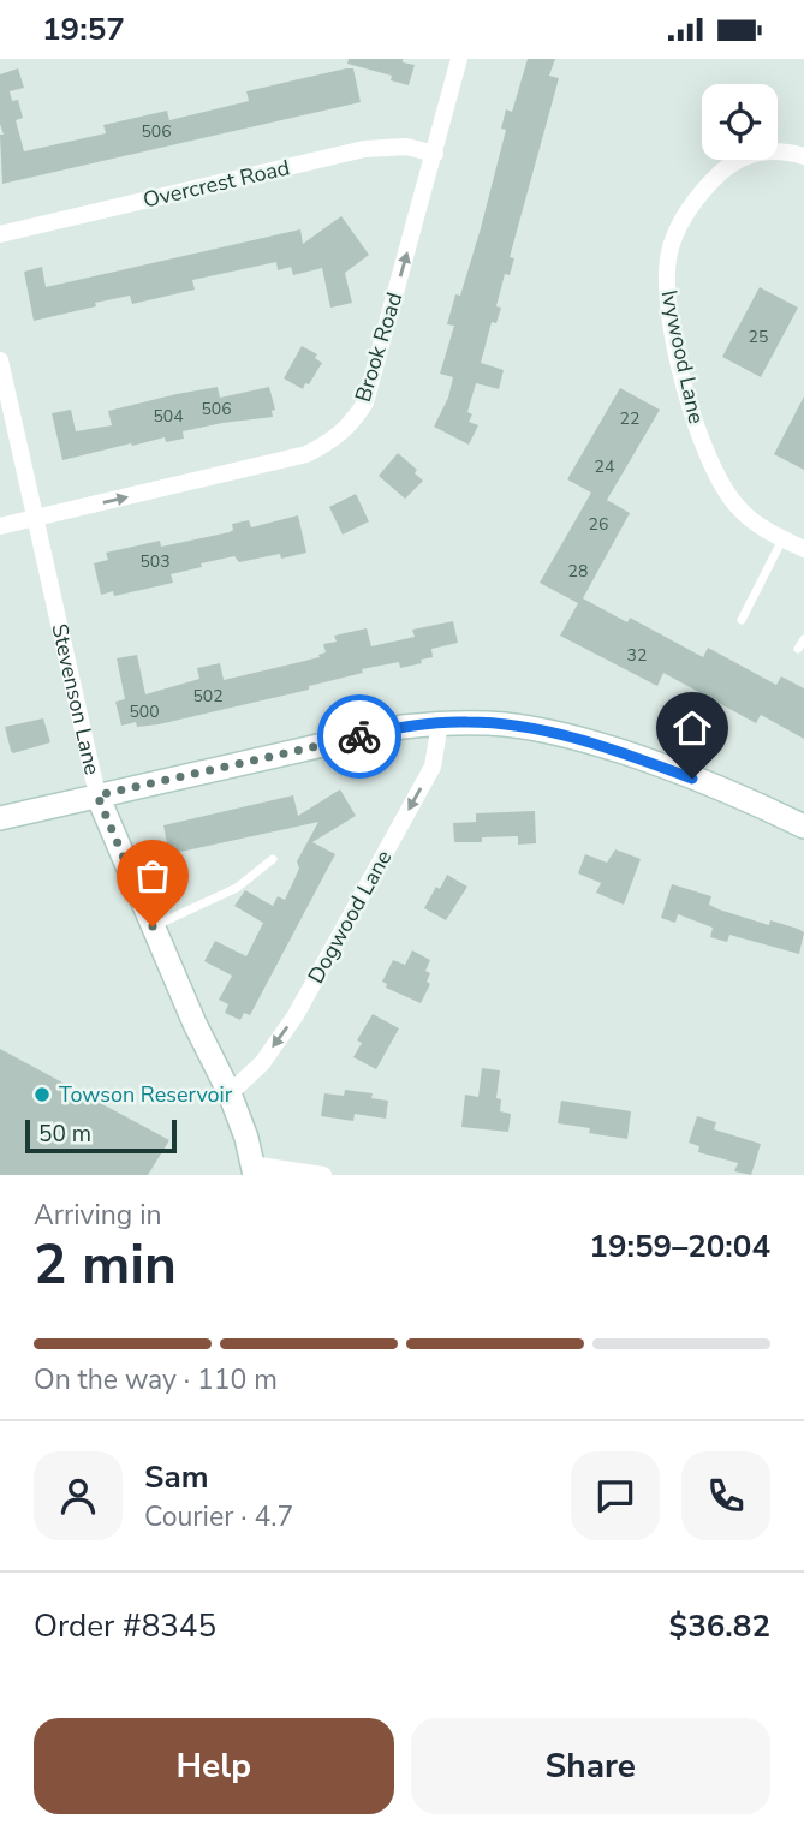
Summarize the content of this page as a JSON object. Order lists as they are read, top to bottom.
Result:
{
  "streets": {
    "street": [
      "Overcrest Road",
      "Brook Road",
      "Ivywood Lane",
      "Stevenson Lane",
      "Dogwood Lane"
    ]
  },
  "crossings": [
    ["Overcrest Road", "Brook Road"],
    ["Brook Road", "Stevenson Lane"],
    ["Stevenson Lane", "Dogwood Lane"]
  ],
  "one_way": ["Brook Road", "Dogwood Lane"],
  "places": ["Towson Reservoir"],
  "house_numbers": [
    "506",
    "25",
    "506",
    "504",
    "22",
    "24",
    "26",
    "503",
    "28",
    "32",
    "502",
    "500"
  ],
  "scale_bar": "50 m",
  "page": {
    "status": "19:57",
    "scale": "50 m",
    "heading": ["2 min", "Arriving in", "19:59–20:04"],
    "panel": [
      "Sam",
      "Courier · 4.7",
      "Order #8345",
      "$36.82"
    ],
    "bar": "On the way · 110 m",
    "buttons": ["Help", "Share"]
  }
}
